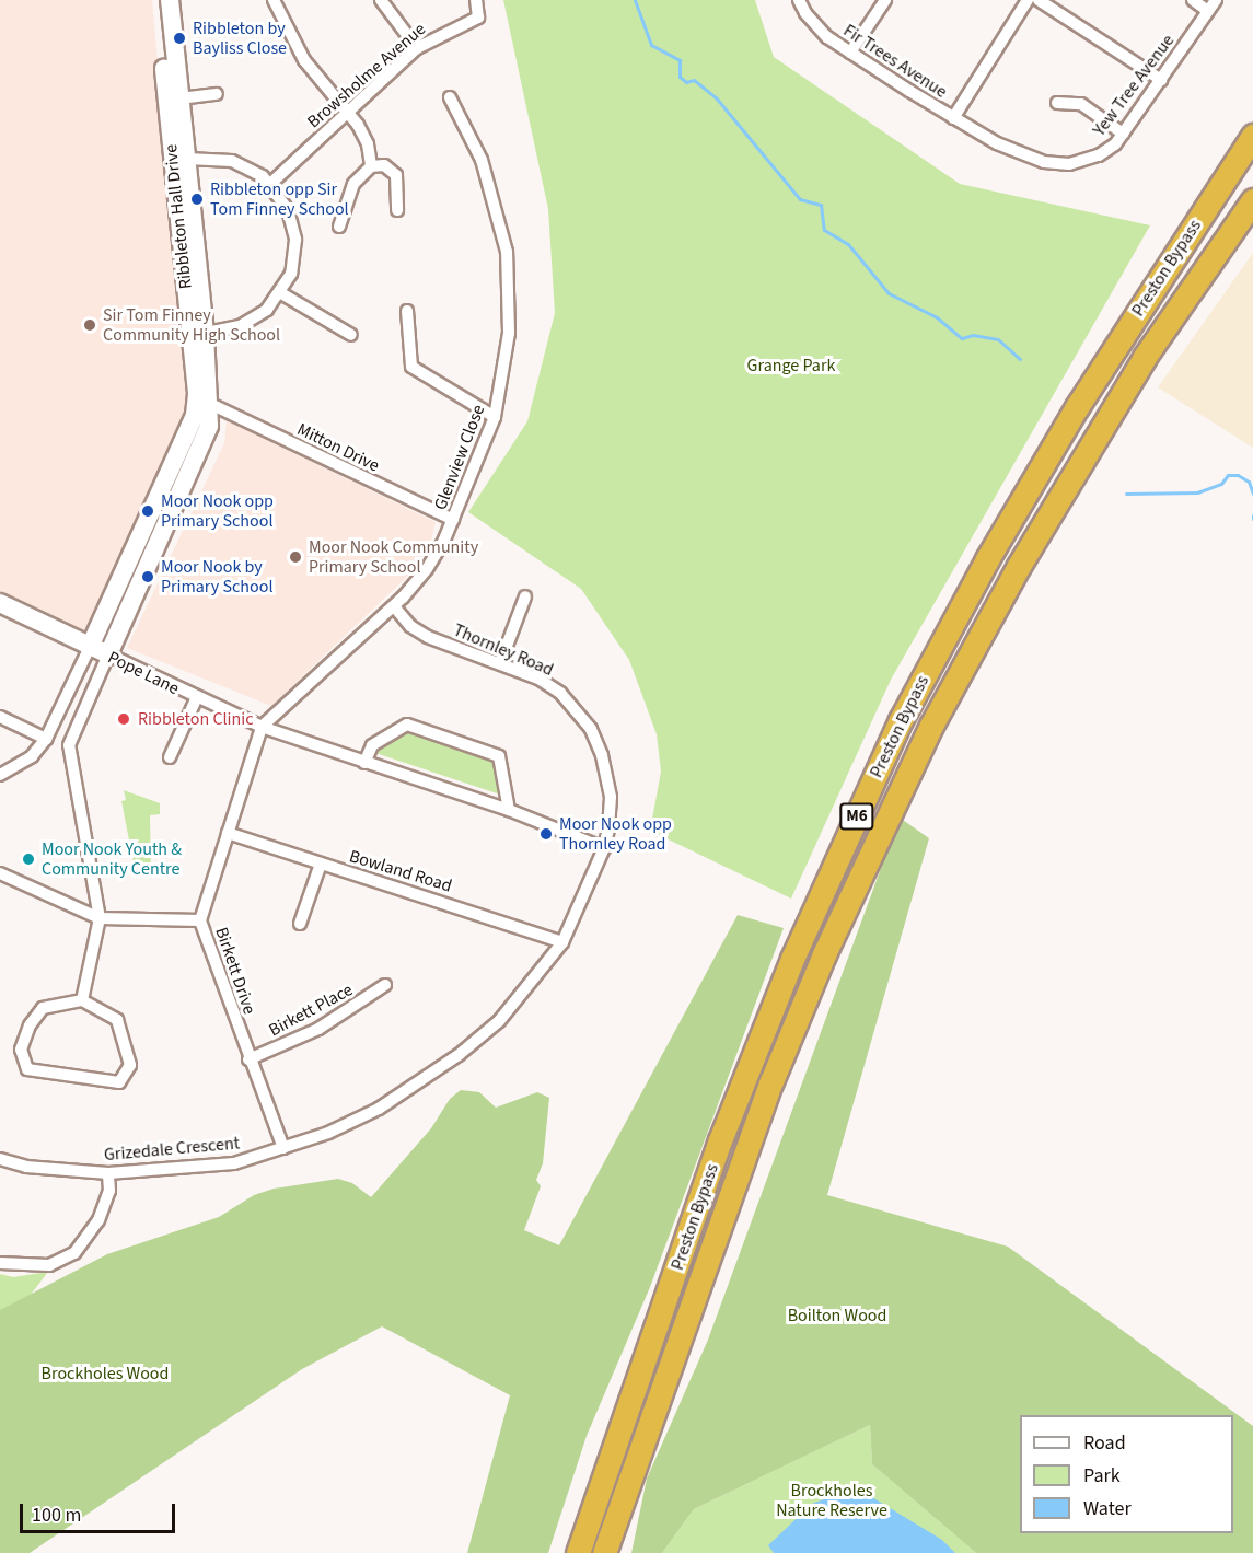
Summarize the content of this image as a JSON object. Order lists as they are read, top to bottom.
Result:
{
  "streets": {
    "highway": ["Preston Bypass", "M6"],
    "street": [
      "Fir Trees Avenue",
      "Browsholme Avenue",
      "Yew Tree Avenue",
      "Ribbleton Hall Drive",
      "Mitton Drive",
      "Glenview Close",
      "Thornley Road",
      "Pope Lane",
      "Bowland Road",
      "Birkett Drive",
      "Birkett Place",
      "Grizedale Crescent"
    ]
  },
  "crossings": [
    ["Fir Trees Avenue", "Yew Tree Avenue"],
    ["Ribbleton Hall Drive", "Mitton Drive"],
    ["Ribbleton Hall Drive", "Pope Lane"],
    ["Mitton Drive", "Glenview Close"],
    ["Glenview Close", "Thornley Road"],
    ["Glenview Close", "Pope Lane"],
    ["Glenview Close", "Birkett Drive"],
    ["Thornley Road", "Pope Lane"],
    ["Thornley Road", "Grizedale Crescent"],
    ["Pope Lane", "Birkett Drive"],
    ["Pope Lane", "Grizedale Crescent"],
    ["Bowland Road", "Birkett Drive"],
    ["Bowland Road", "Grizedale Crescent"],
    ["Birkett Drive", "Birkett Place"],
    ["Birkett Drive", "Grizedale Crescent"]
  ],
  "parks": [
    "Grange Park",
    "Boilton Wood",
    "Brockholes Wood",
    "Brockholes Nature Reserve"
  ],
  "places": [
    "Ribbleton by Bayliss Close",
    "Ribbleton opp Sir Tom Finney School",
    "Sir Tom Finney Community High School",
    "Moor Nook opp Primary School",
    "Moor Nook Community Primary School",
    "Moor Nook by Primary School",
    "Ribbleton Clinic",
    "Moor Nook opp Thornley Road",
    "Moor Nook Youth & Community Centre"
  ],
  "legend": ["Road", "Park", "Water"],
  "scale_bar": "100 m"
}
